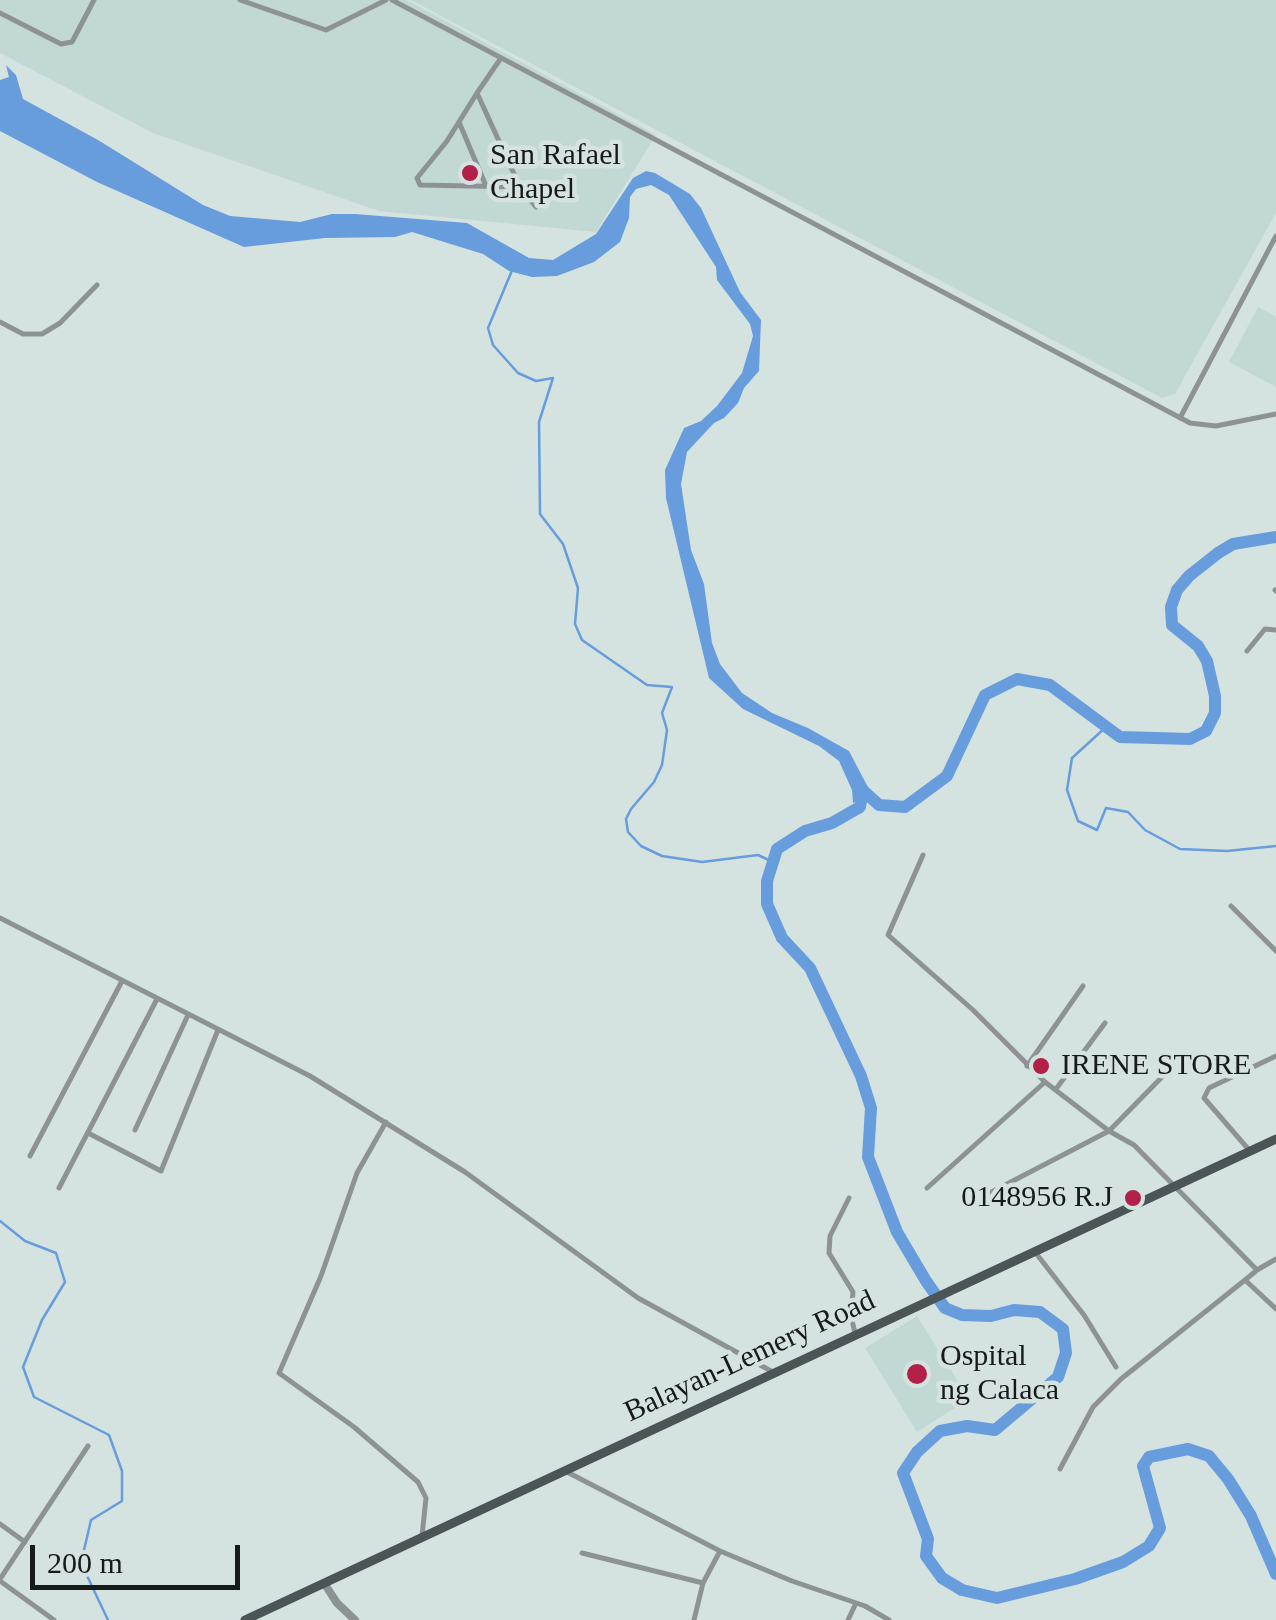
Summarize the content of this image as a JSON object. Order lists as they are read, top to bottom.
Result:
{
  "streets": {
    "main road": ["Balayan-Lemery Road"]
  },
  "places": [
    "San Rafael Chapel",
    "IRENE STORE",
    "0148956 R.J",
    "Ospital ng Calaca"
  ],
  "scale_bar": "200 m"
}
